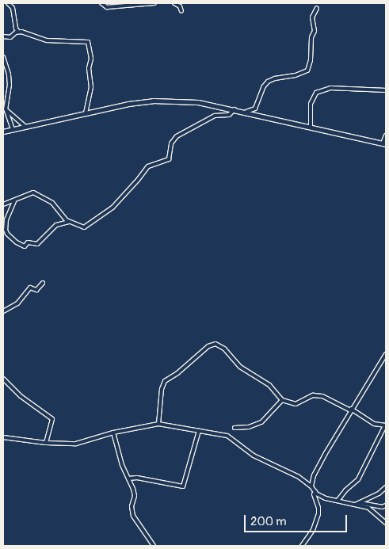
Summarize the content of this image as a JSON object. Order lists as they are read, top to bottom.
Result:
{
  "scale_bar": "200 m"
}
